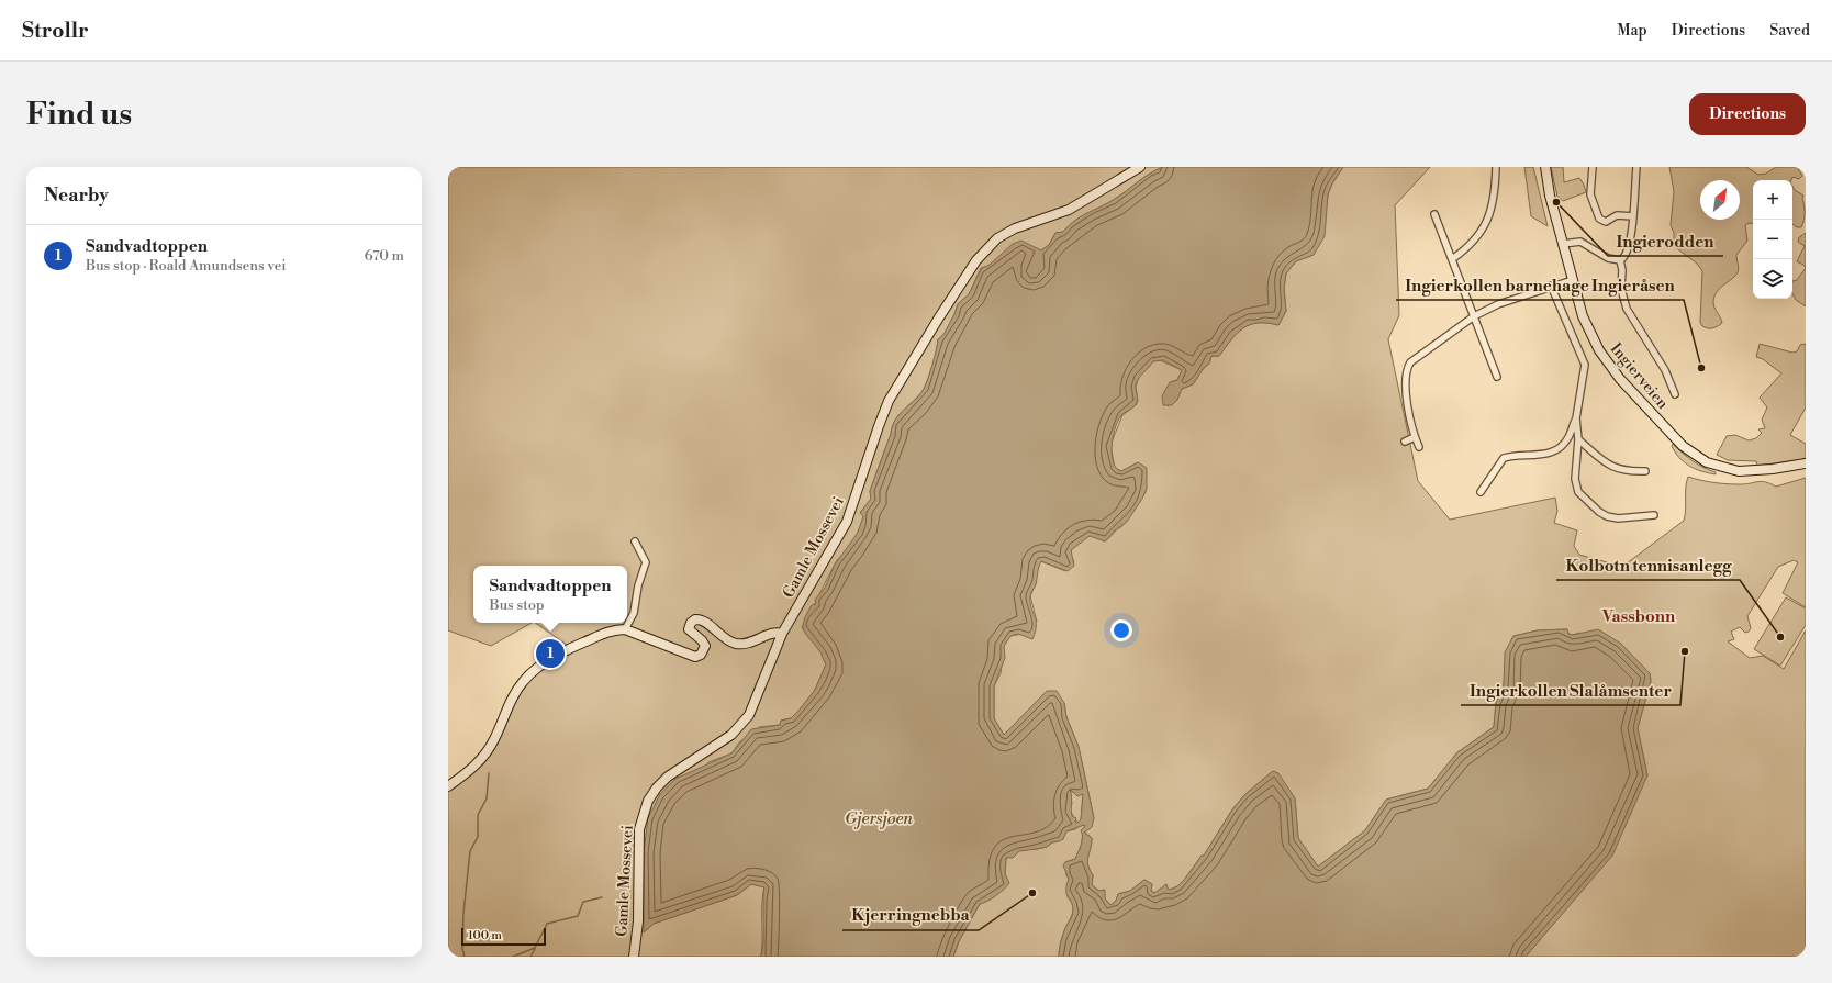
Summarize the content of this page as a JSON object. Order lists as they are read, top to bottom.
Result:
{
  "streets": {
    "main road": ["Ingierveien", "Gamle Mossevei"]
  },
  "districts": ["Vassbonn"],
  "water": ["Gjersjøen"],
  "places": [
    "Ingierodden",
    "Ingierkollen barnehage Ingieråsen",
    "Kolbotn tennisanlegg",
    "Ingierkollen Slalåmsenter",
    "Kjerringnebba"
  ],
  "scale_bar": "100 m",
  "north": "top right",
  "page": {
    "header": "Strollr",
    "nav": ["Map", "Directions", "Saved"],
    "buttons": "Directions",
    "title": "Find us",
    "heading": "Nearby",
    "map_buttons": ["+", "−"],
    "list": [
      {
        "mark": "1",
        "name": "Sandvadtoppen",
        "note": "Bus stop · Roald Amundsens vei",
        "value": "670 m"
      }
    ],
    "popup": ["Sandvadtoppen", "Bus stop"],
    "pins": "1",
    "scale": "100 m"
  }
}
